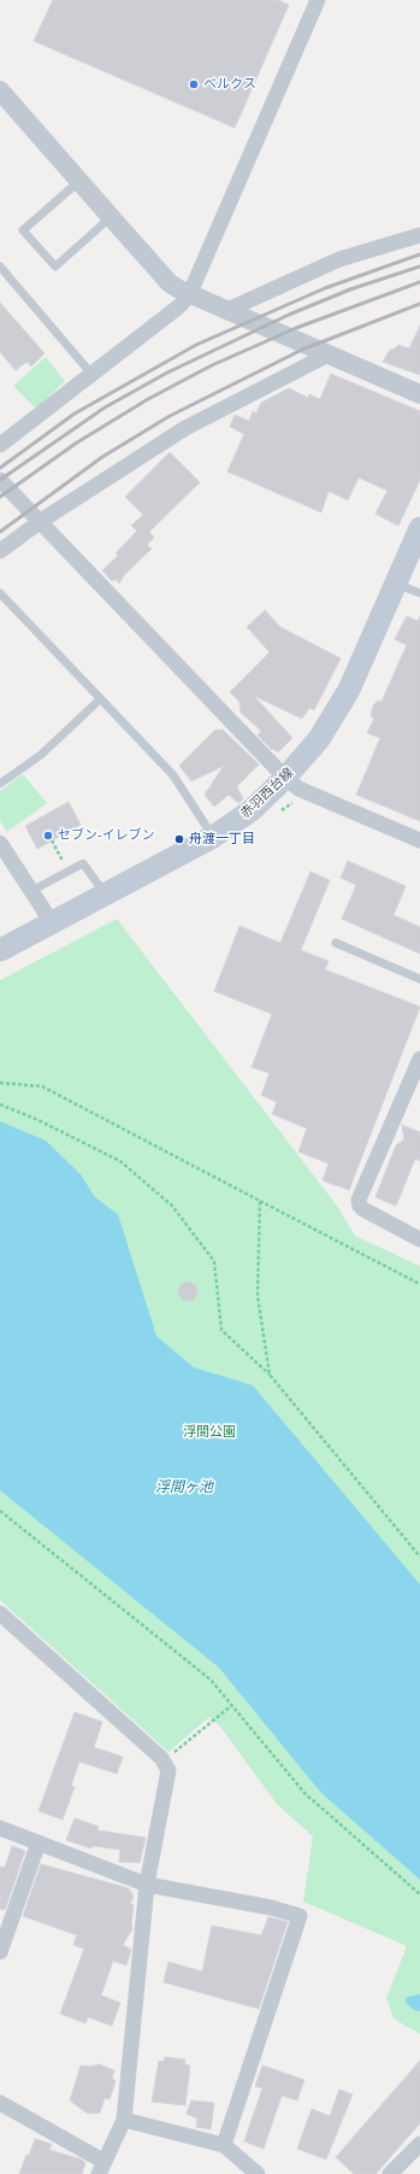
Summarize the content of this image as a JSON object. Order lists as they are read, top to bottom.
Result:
{
  "streets": {
    "main road": ["赤羽西台線"]
  },
  "water": ["浮間ヶ池"],
  "parks": ["浮間公園"],
  "places": ["ベルクス", "セブン-イレブン", "舟渡一丁目"]
}
